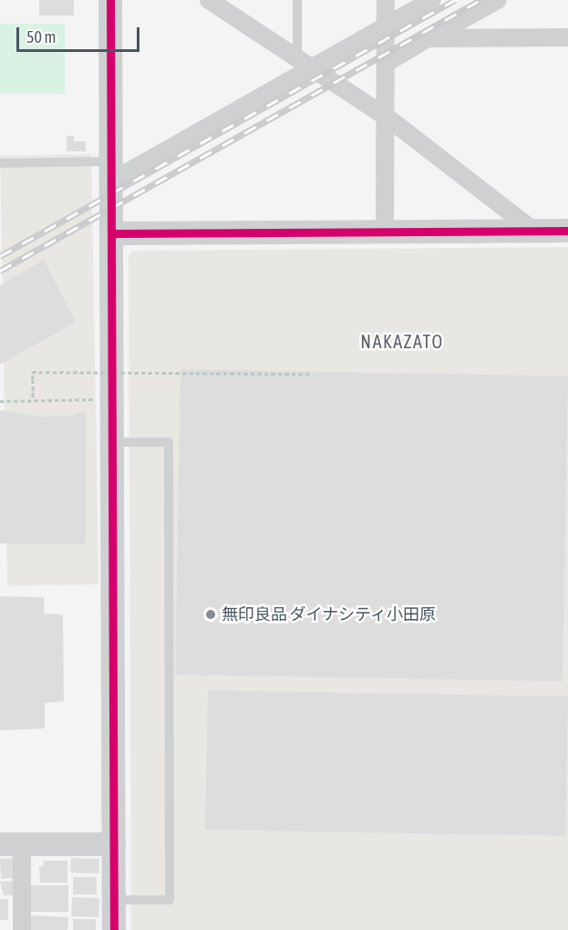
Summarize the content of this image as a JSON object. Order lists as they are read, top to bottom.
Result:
{
  "districts": ["NAKAZATO"],
  "places": ["無印良品 ダイナシティ小田原"],
  "scale_bar": "50 m"
}
